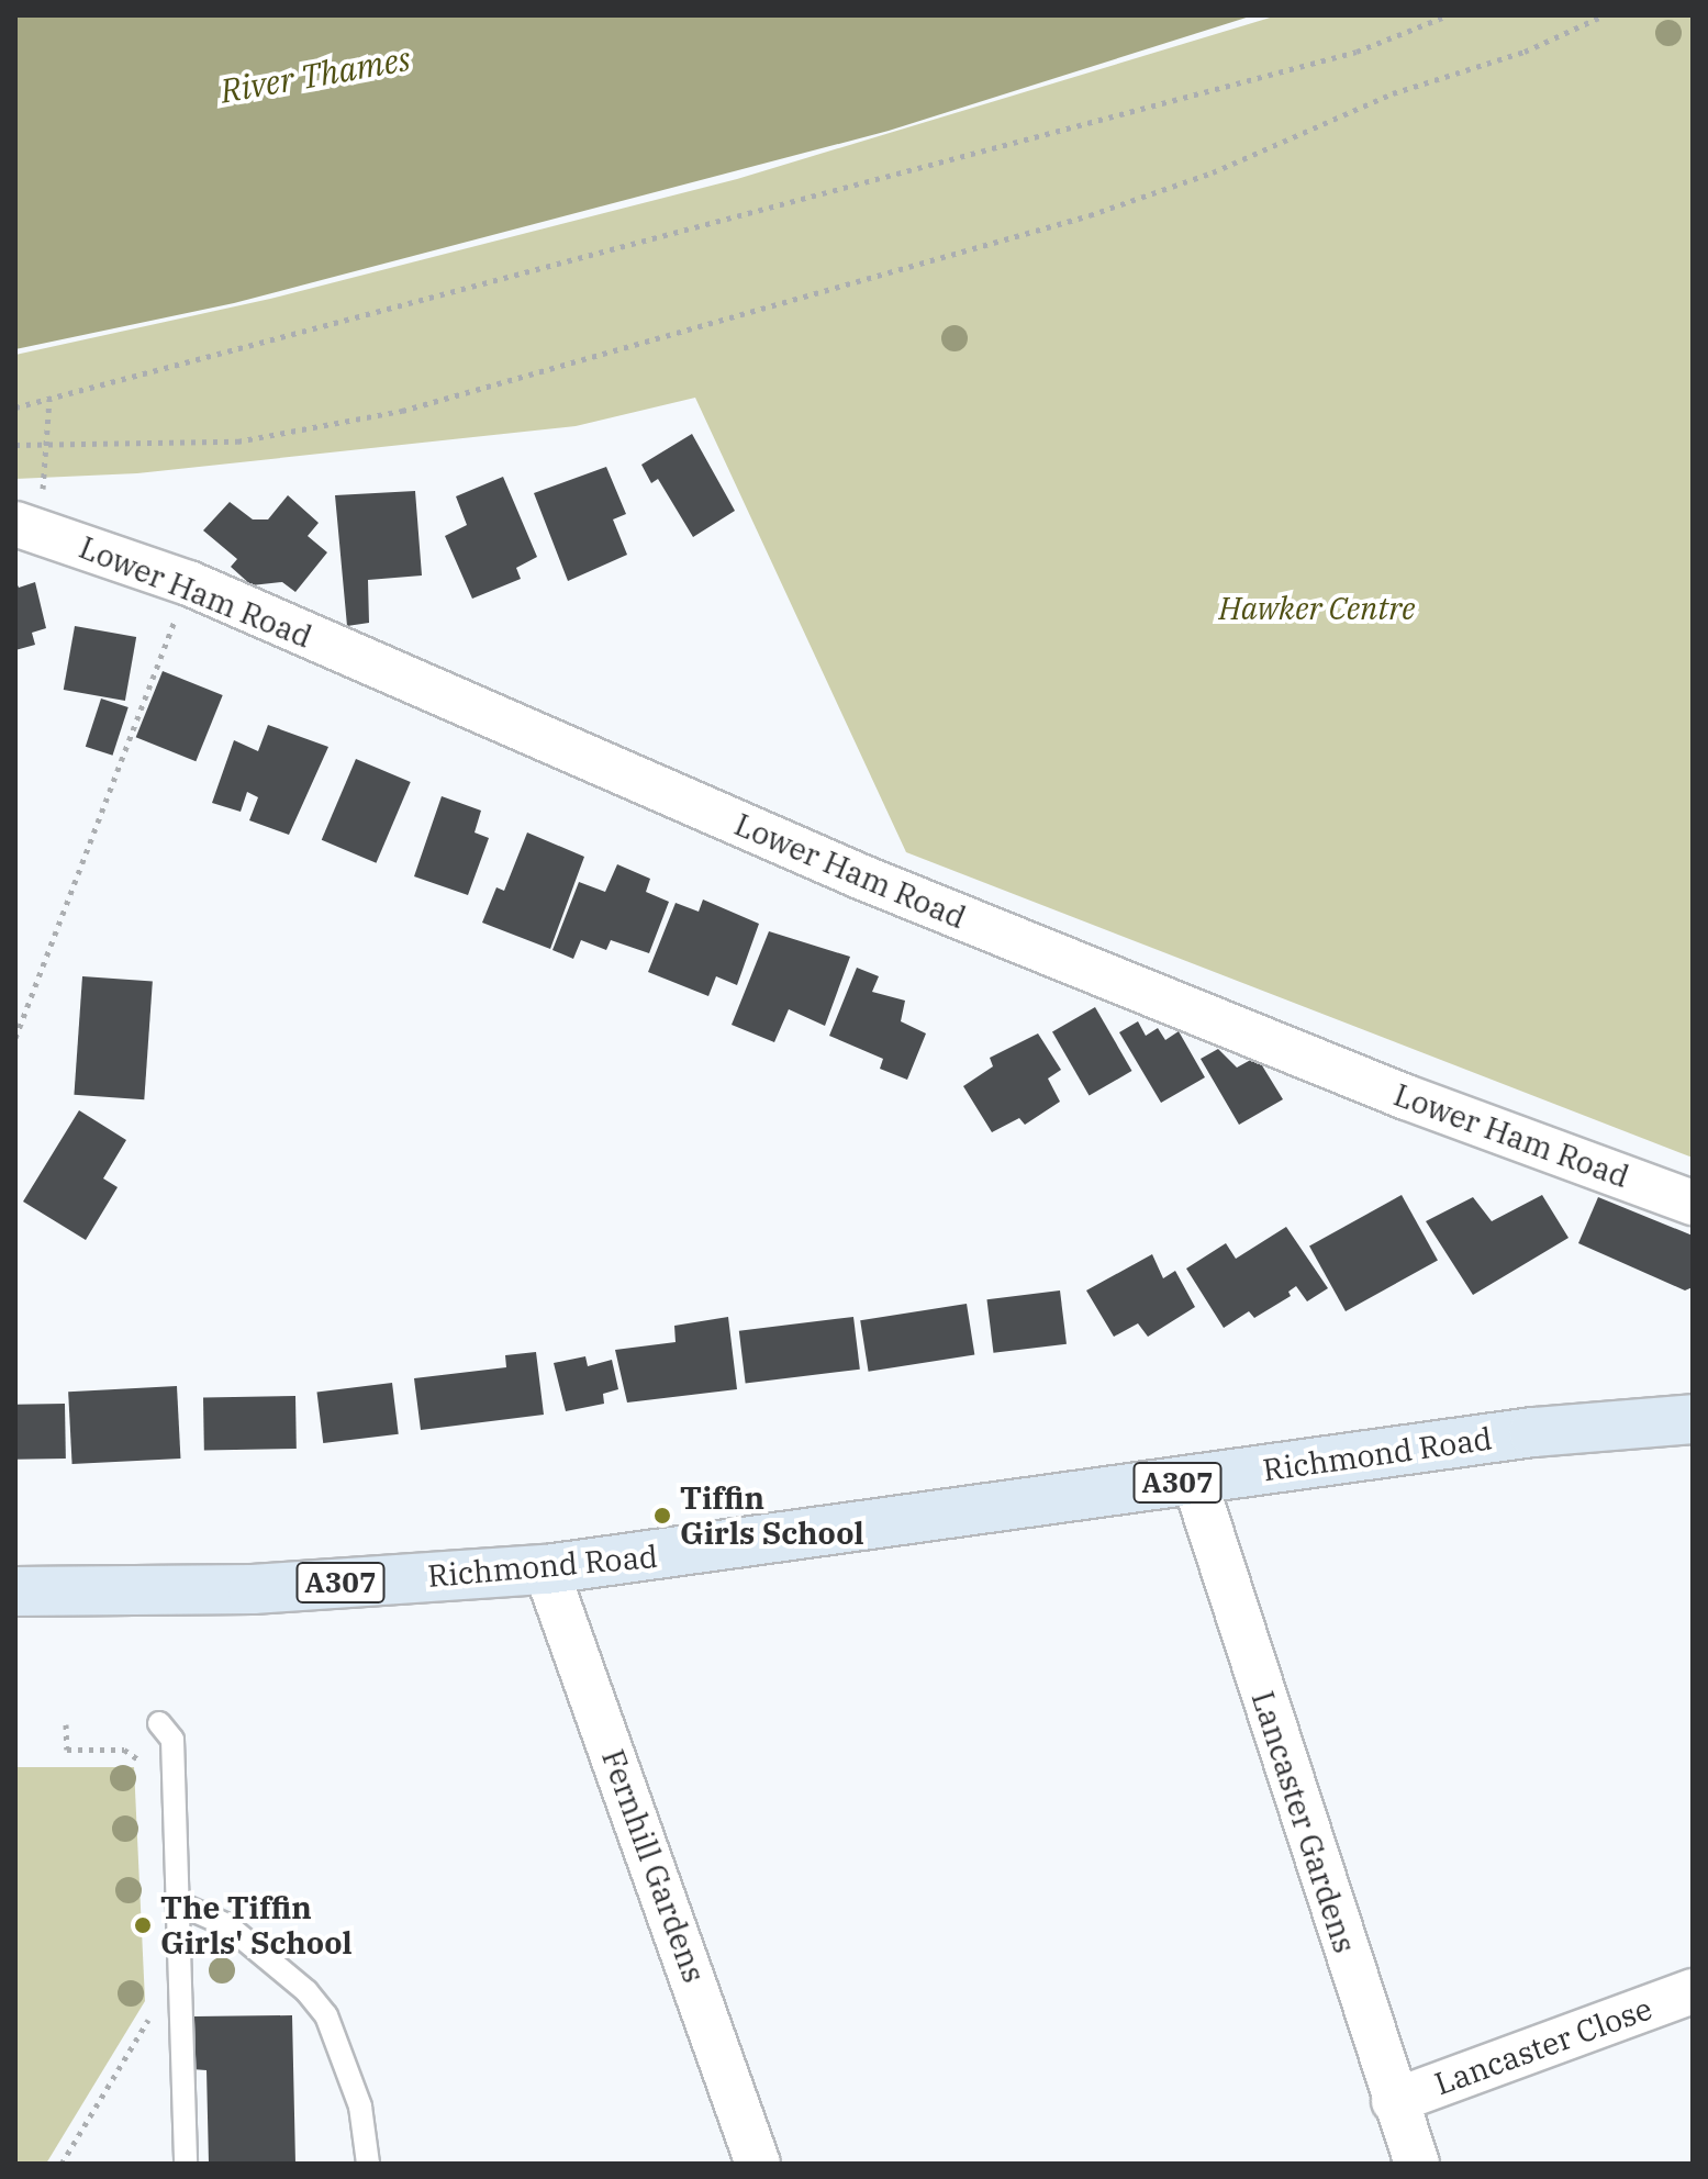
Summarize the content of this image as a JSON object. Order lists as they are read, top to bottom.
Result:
{
  "streets": {
    "main road": ["Richmond Road", "A307"],
    "street": [
      "Lower Ham Road",
      "Lancaster Gardens",
      "Fernhill Gardens",
      "Lancaster Close"
    ]
  },
  "crossings": [
    ["Richmond Road", "Lancaster Gardens"],
    ["Richmond Road", "Fernhill Gardens"],
    ["Lancaster Gardens", "Lancaster Close"]
  ],
  "water": ["River Thames"],
  "parks": ["Hawker Centre"],
  "places": ["Tiffin Girls School", "The Tiffin Girls' School"]
}
